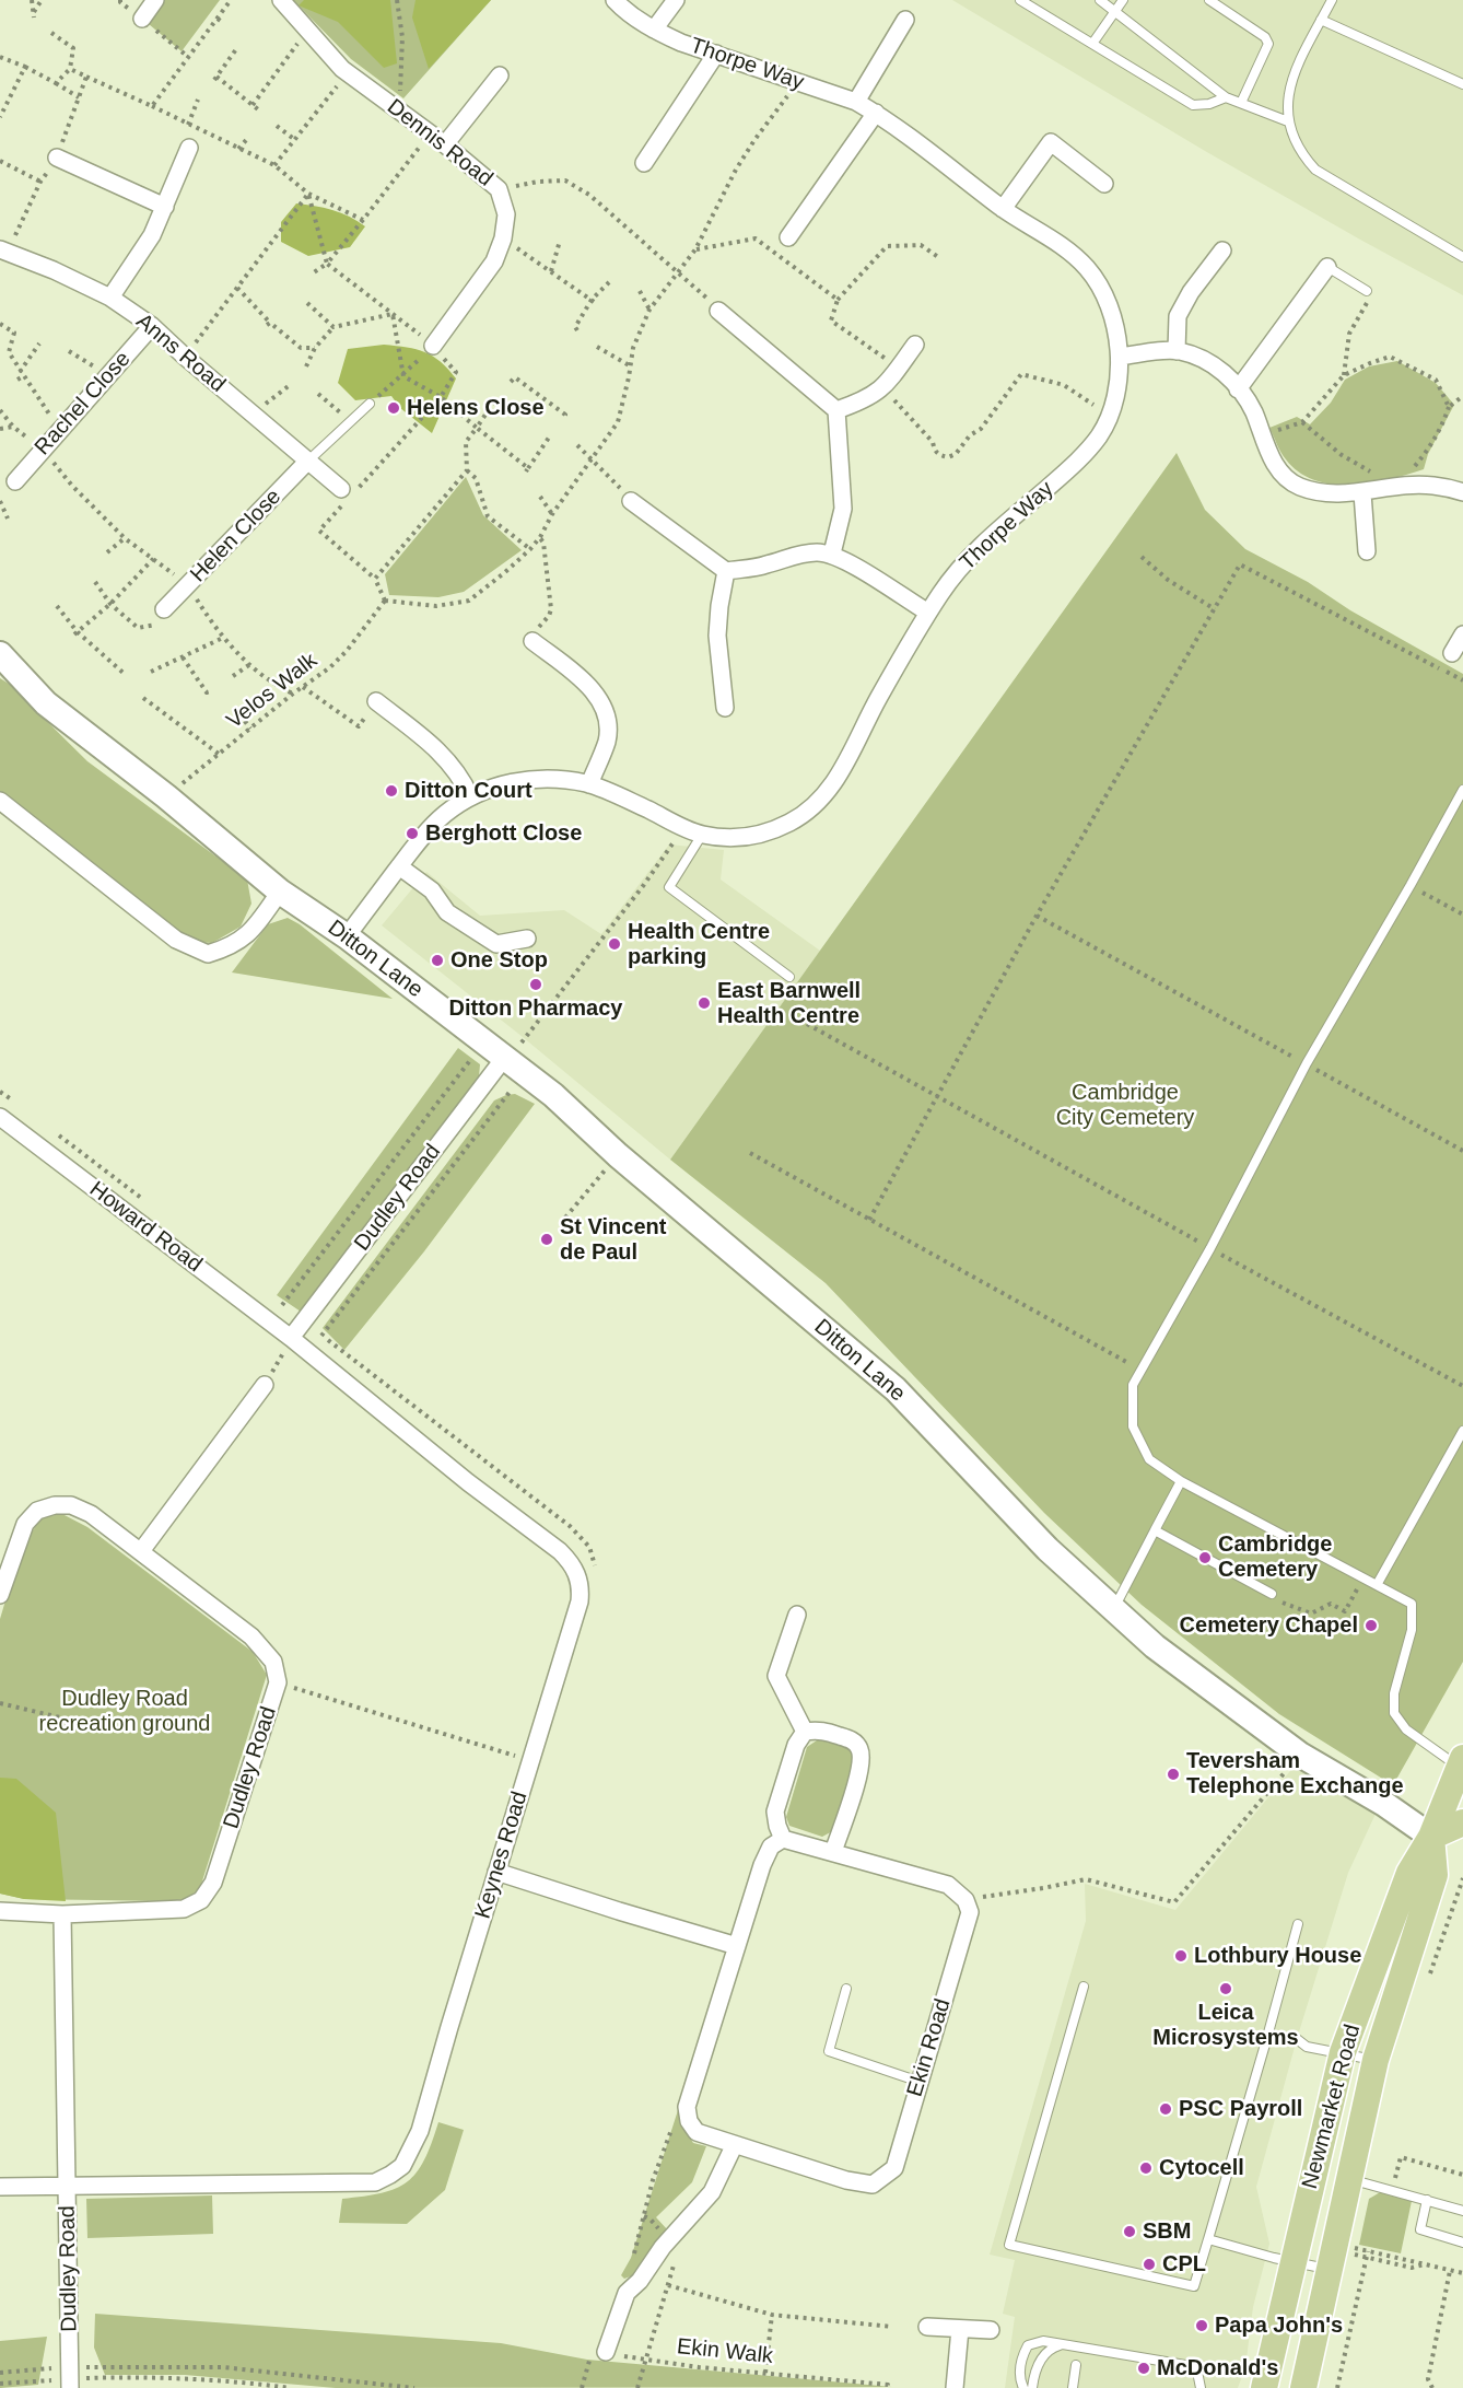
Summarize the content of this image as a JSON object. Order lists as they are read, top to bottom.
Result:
{
  "streets": {
    "main road": ["Ditton Lane", "Newmarket Road"],
    "street": [
      "Thorpe Way",
      "Dennis Road",
      "Anns Road",
      "Rachel Close",
      "Helen Close",
      "Dudley Road",
      "Howard Road",
      "Keynes Road",
      "Ekin Road"
    ],
    "path": ["Velos Walk", "Ekin Walk"]
  },
  "crossings": [
    ["Thorpe Way", "Ditton Lane"],
    ["Anns Road", "Rachel Close"],
    ["Anns Road", "Helen Close"],
    ["Velos Walk", "Ditton Lane"],
    ["Ditton Lane", "Dudley Road"],
    ["Ditton Lane", "Newmarket Road"],
    ["Dudley Road", "Howard Road"],
    ["Dudley Road", "Keynes Road"],
    ["Howard Road", "Keynes Road"]
  ],
  "parks": ["Cambridge City Cemetery", "Dudley Road recreation ground"],
  "places": [
    "Helens Close",
    "Ditton Court",
    "Berghott Close",
    "Health Centre parking",
    "One Stop",
    "Ditton Pharmacy",
    "East Barnwell Health Centre",
    "St Vincent de Paul",
    "Cambridge Cemetery",
    "Cemetery Chapel",
    "Teversham Telephone Exchange",
    "Lothbury House",
    "Leica Microsystems",
    "PSC Payroll",
    "Cytocell",
    "SBM",
    "CPL",
    "Papa John's",
    "McDonald's"
  ]
}
